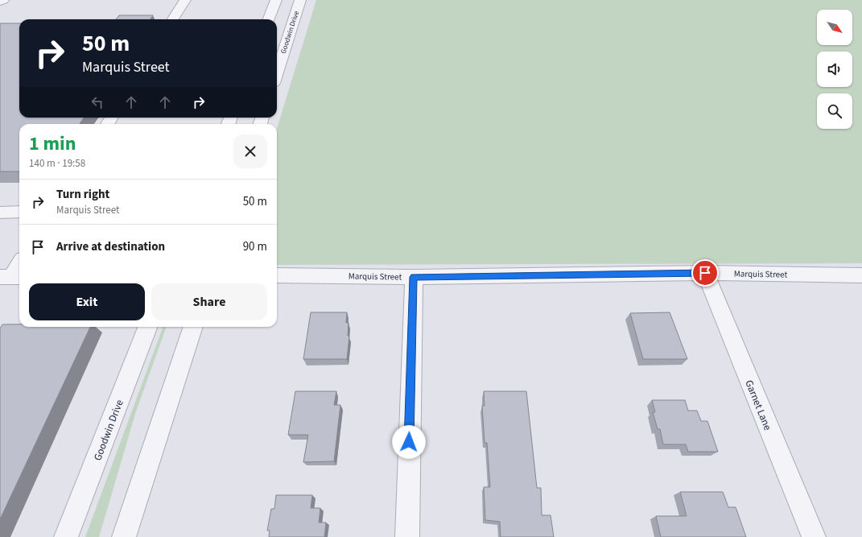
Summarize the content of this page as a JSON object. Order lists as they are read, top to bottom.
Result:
{
  "streets": {
    "street": ["Goodwin Drive", "Marquis Street", "Garnet Lane"]
  },
  "crossings": [
    ["Marquis Street", "Garnet Lane"]
  ],
  "north": "bottom right",
  "page": {
    "turn": ["50 m", "Marquis Street"],
    "heading": ["1 min", "140 m · 19:58"],
    "list": [
      {
        "name": "Turn right",
        "note": "Marquis Street",
        "value": "50 m"
      },
      {
        "name": "Arrive at destination",
        "value": "90 m"
      }
    ],
    "buttons": ["Exit", "Share"]
  }
}
